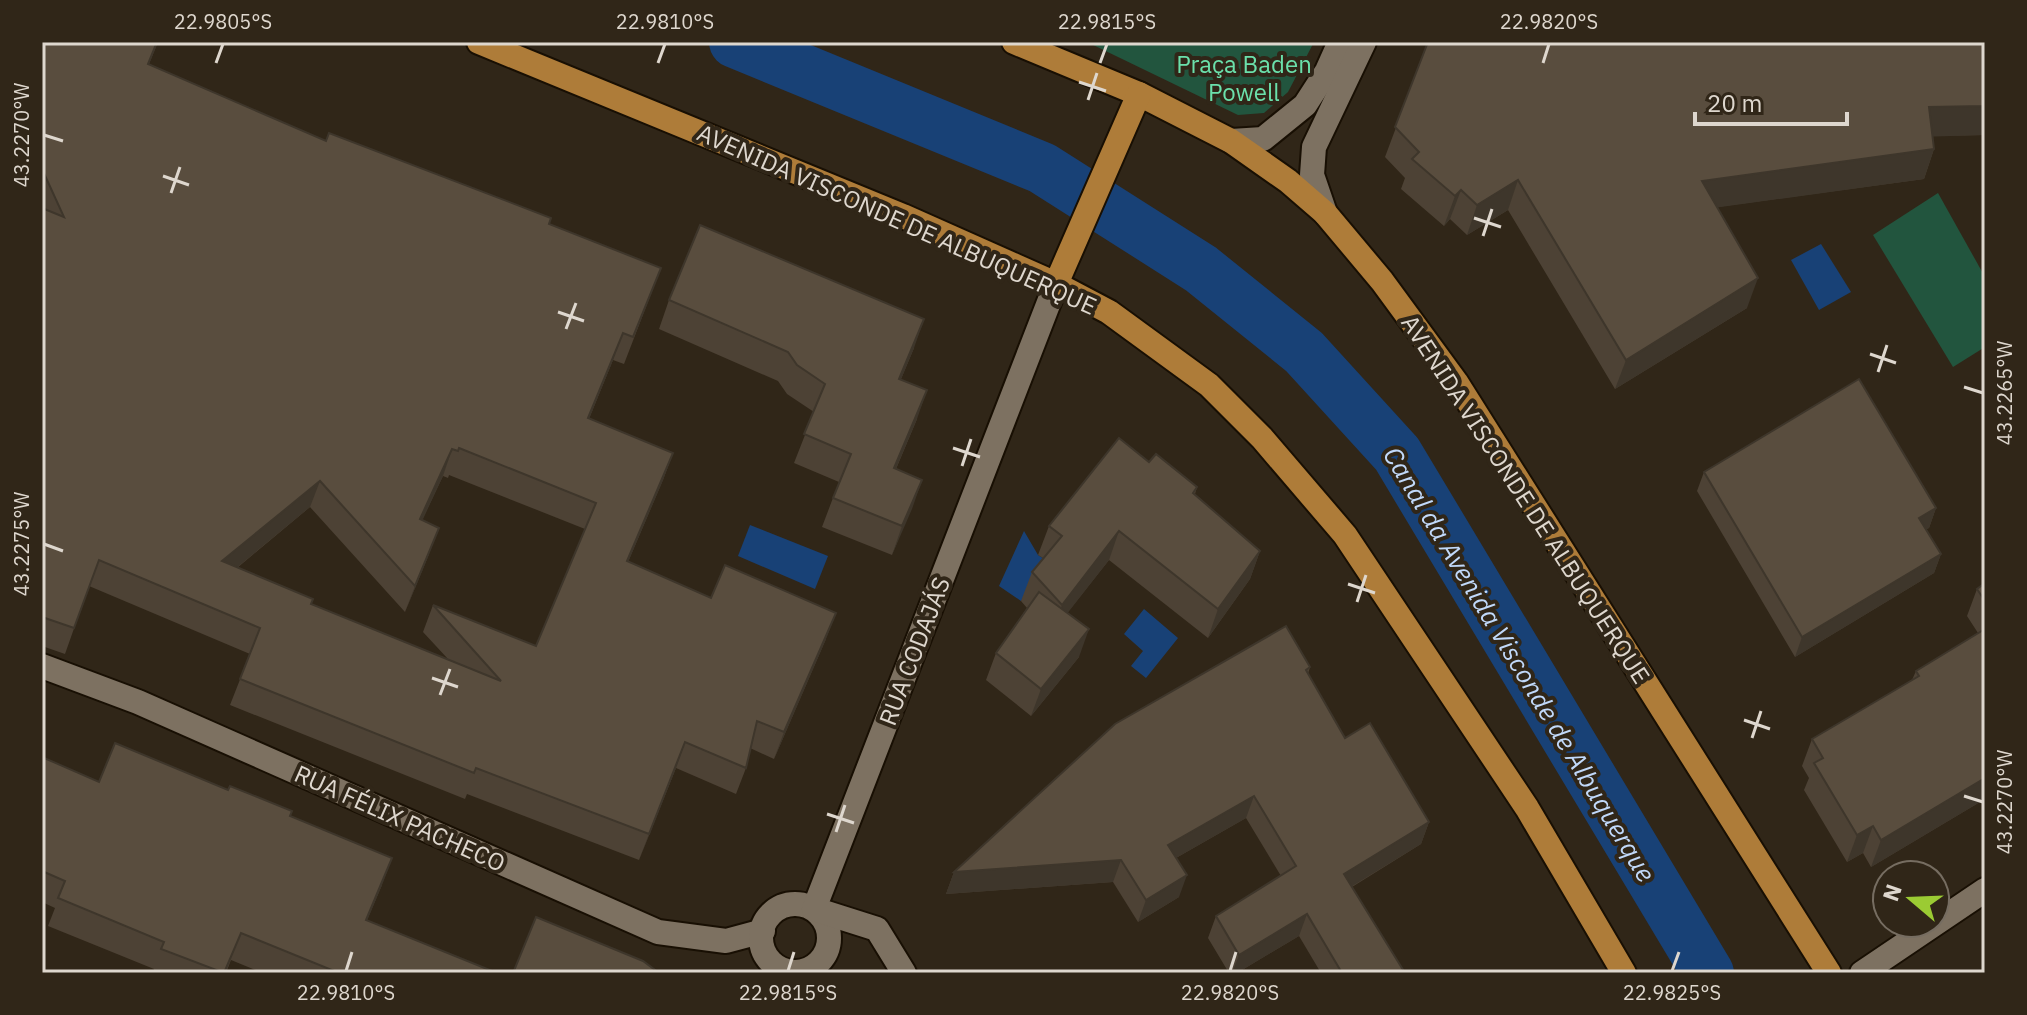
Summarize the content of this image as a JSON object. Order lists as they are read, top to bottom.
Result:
{
  "streets": {
    "main road": ["AVENIDA VISCONDE DE ALBUQUERQUE"],
    "street": ["RUA CODAJÁS", "RUA FÉLIX PACHECO"]
  },
  "crossings": [
    ["AVENIDA VISCONDE DE ALBUQUERQUE", "RUA CODAJÁS"],
    ["RUA CODAJÁS", "RUA FÉLIX PACHECO"]
  ],
  "water": ["Canal da Avenida Visconde de Albuquerque"],
  "parks": ["Praça Baden Powell"],
  "scale_bar": "20 m",
  "north": "left",
  "coordinates": [
    "22.9805°S",
    "22.9810°S",
    "22.9815°S",
    "22.9820°S",
    "43.2270°W",
    "43.2265°W",
    "43.2275°W",
    "22.9825°S"
  ]
}
